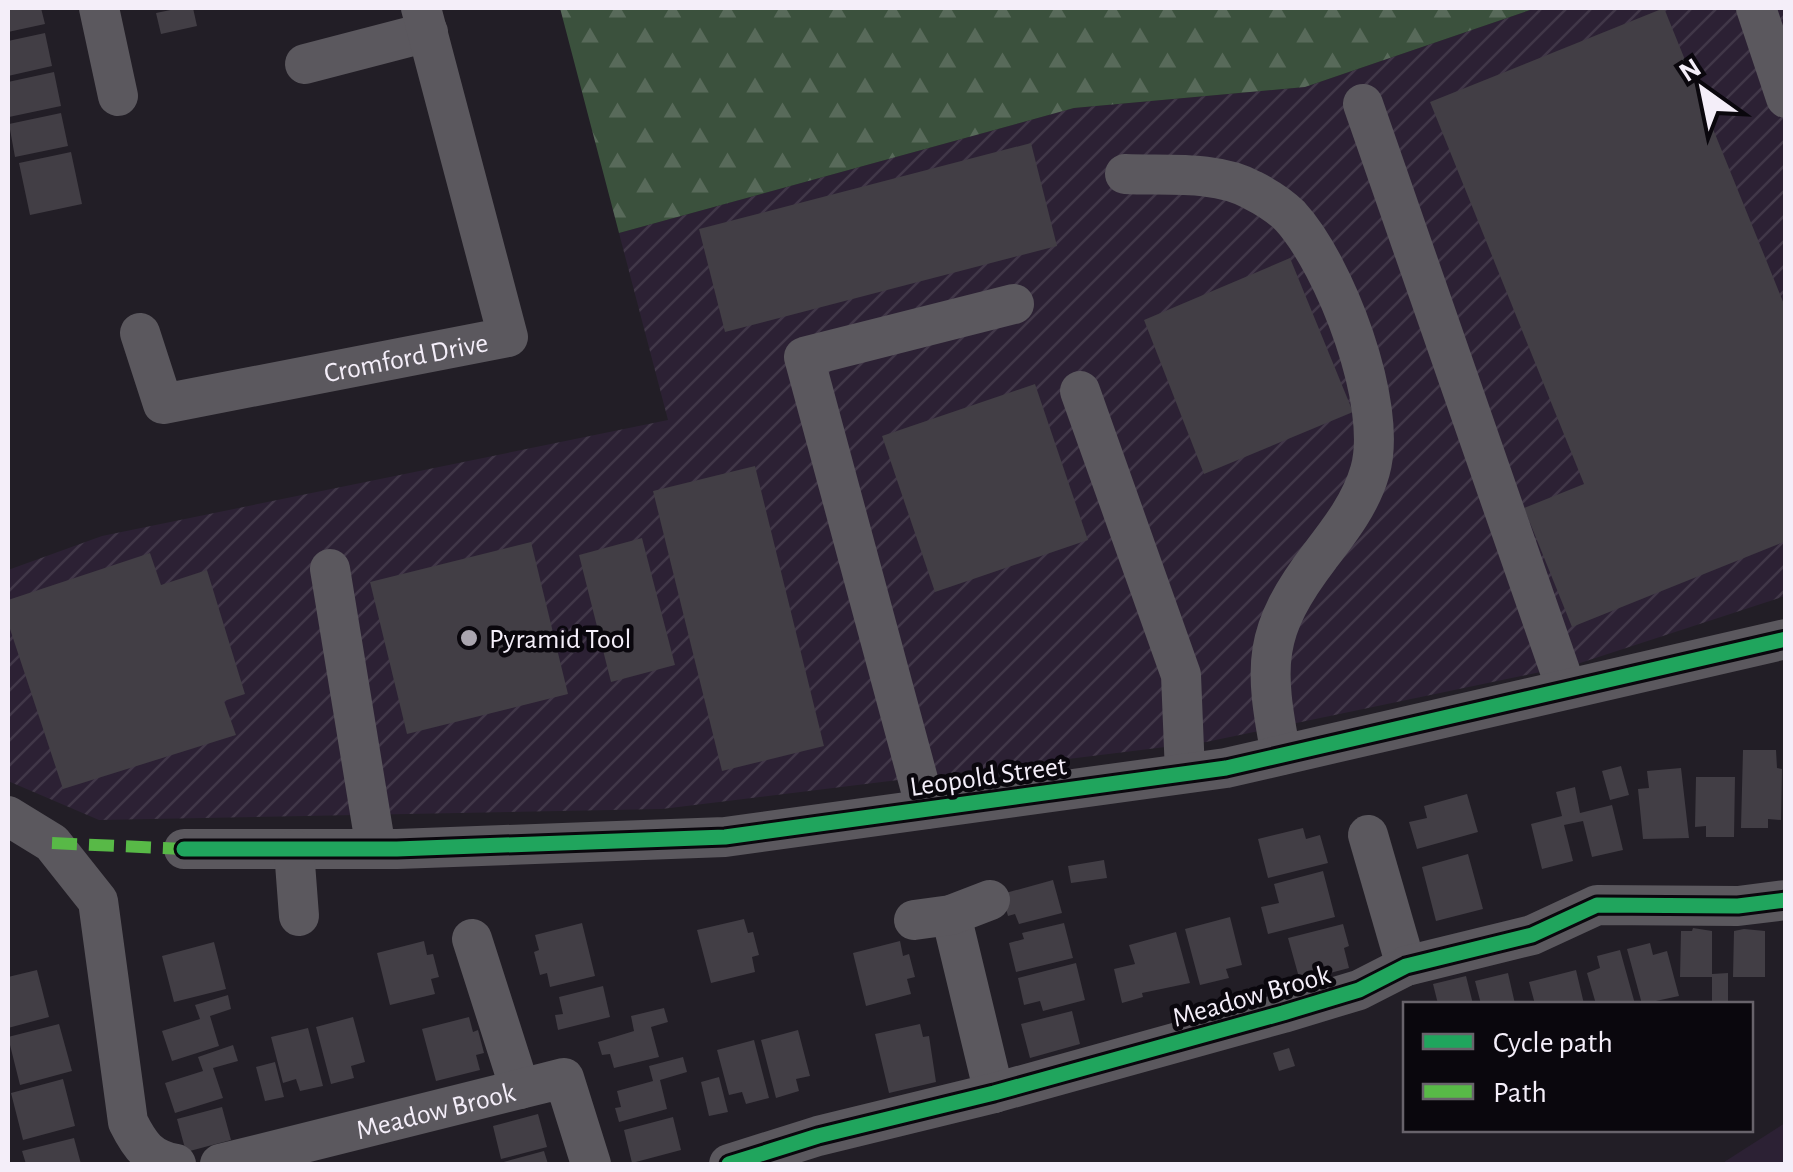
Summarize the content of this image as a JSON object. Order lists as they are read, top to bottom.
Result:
{
  "streets": {
    "street": ["Cromford Drive", "Leopold Street", "Meadow Brook"]
  },
  "places": ["Pyramid Tool"],
  "legend": ["Cycle path", "Path"],
  "north": "top left"
}
